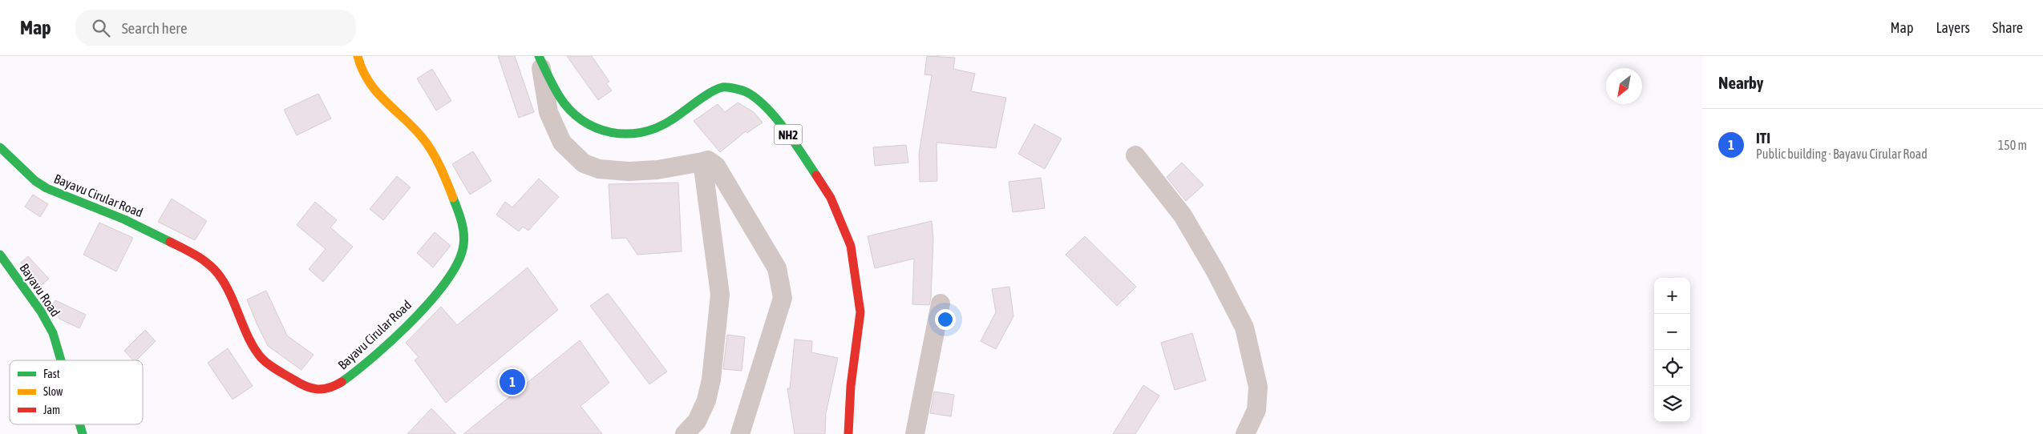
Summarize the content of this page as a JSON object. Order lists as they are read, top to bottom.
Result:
{
  "streets": {
    "main road": ["NH2", "Bayavu Cirular Road", "Bayavu Road"]
  },
  "legend": ["Fast", "Slow", "Jam"],
  "north": "bottom left",
  "page": {
    "header": "Map",
    "search": "Search here",
    "nav": ["Map", "Layers", "Share"],
    "heading": "Nearby",
    "list": [
      {
        "mark": "1",
        "name": "ITI",
        "note": "Public building · Bayavu Cirular Road",
        "value": "150 m"
      }
    ],
    "map_buttons": ["+", "−"],
    "pins": "1"
  }
}
